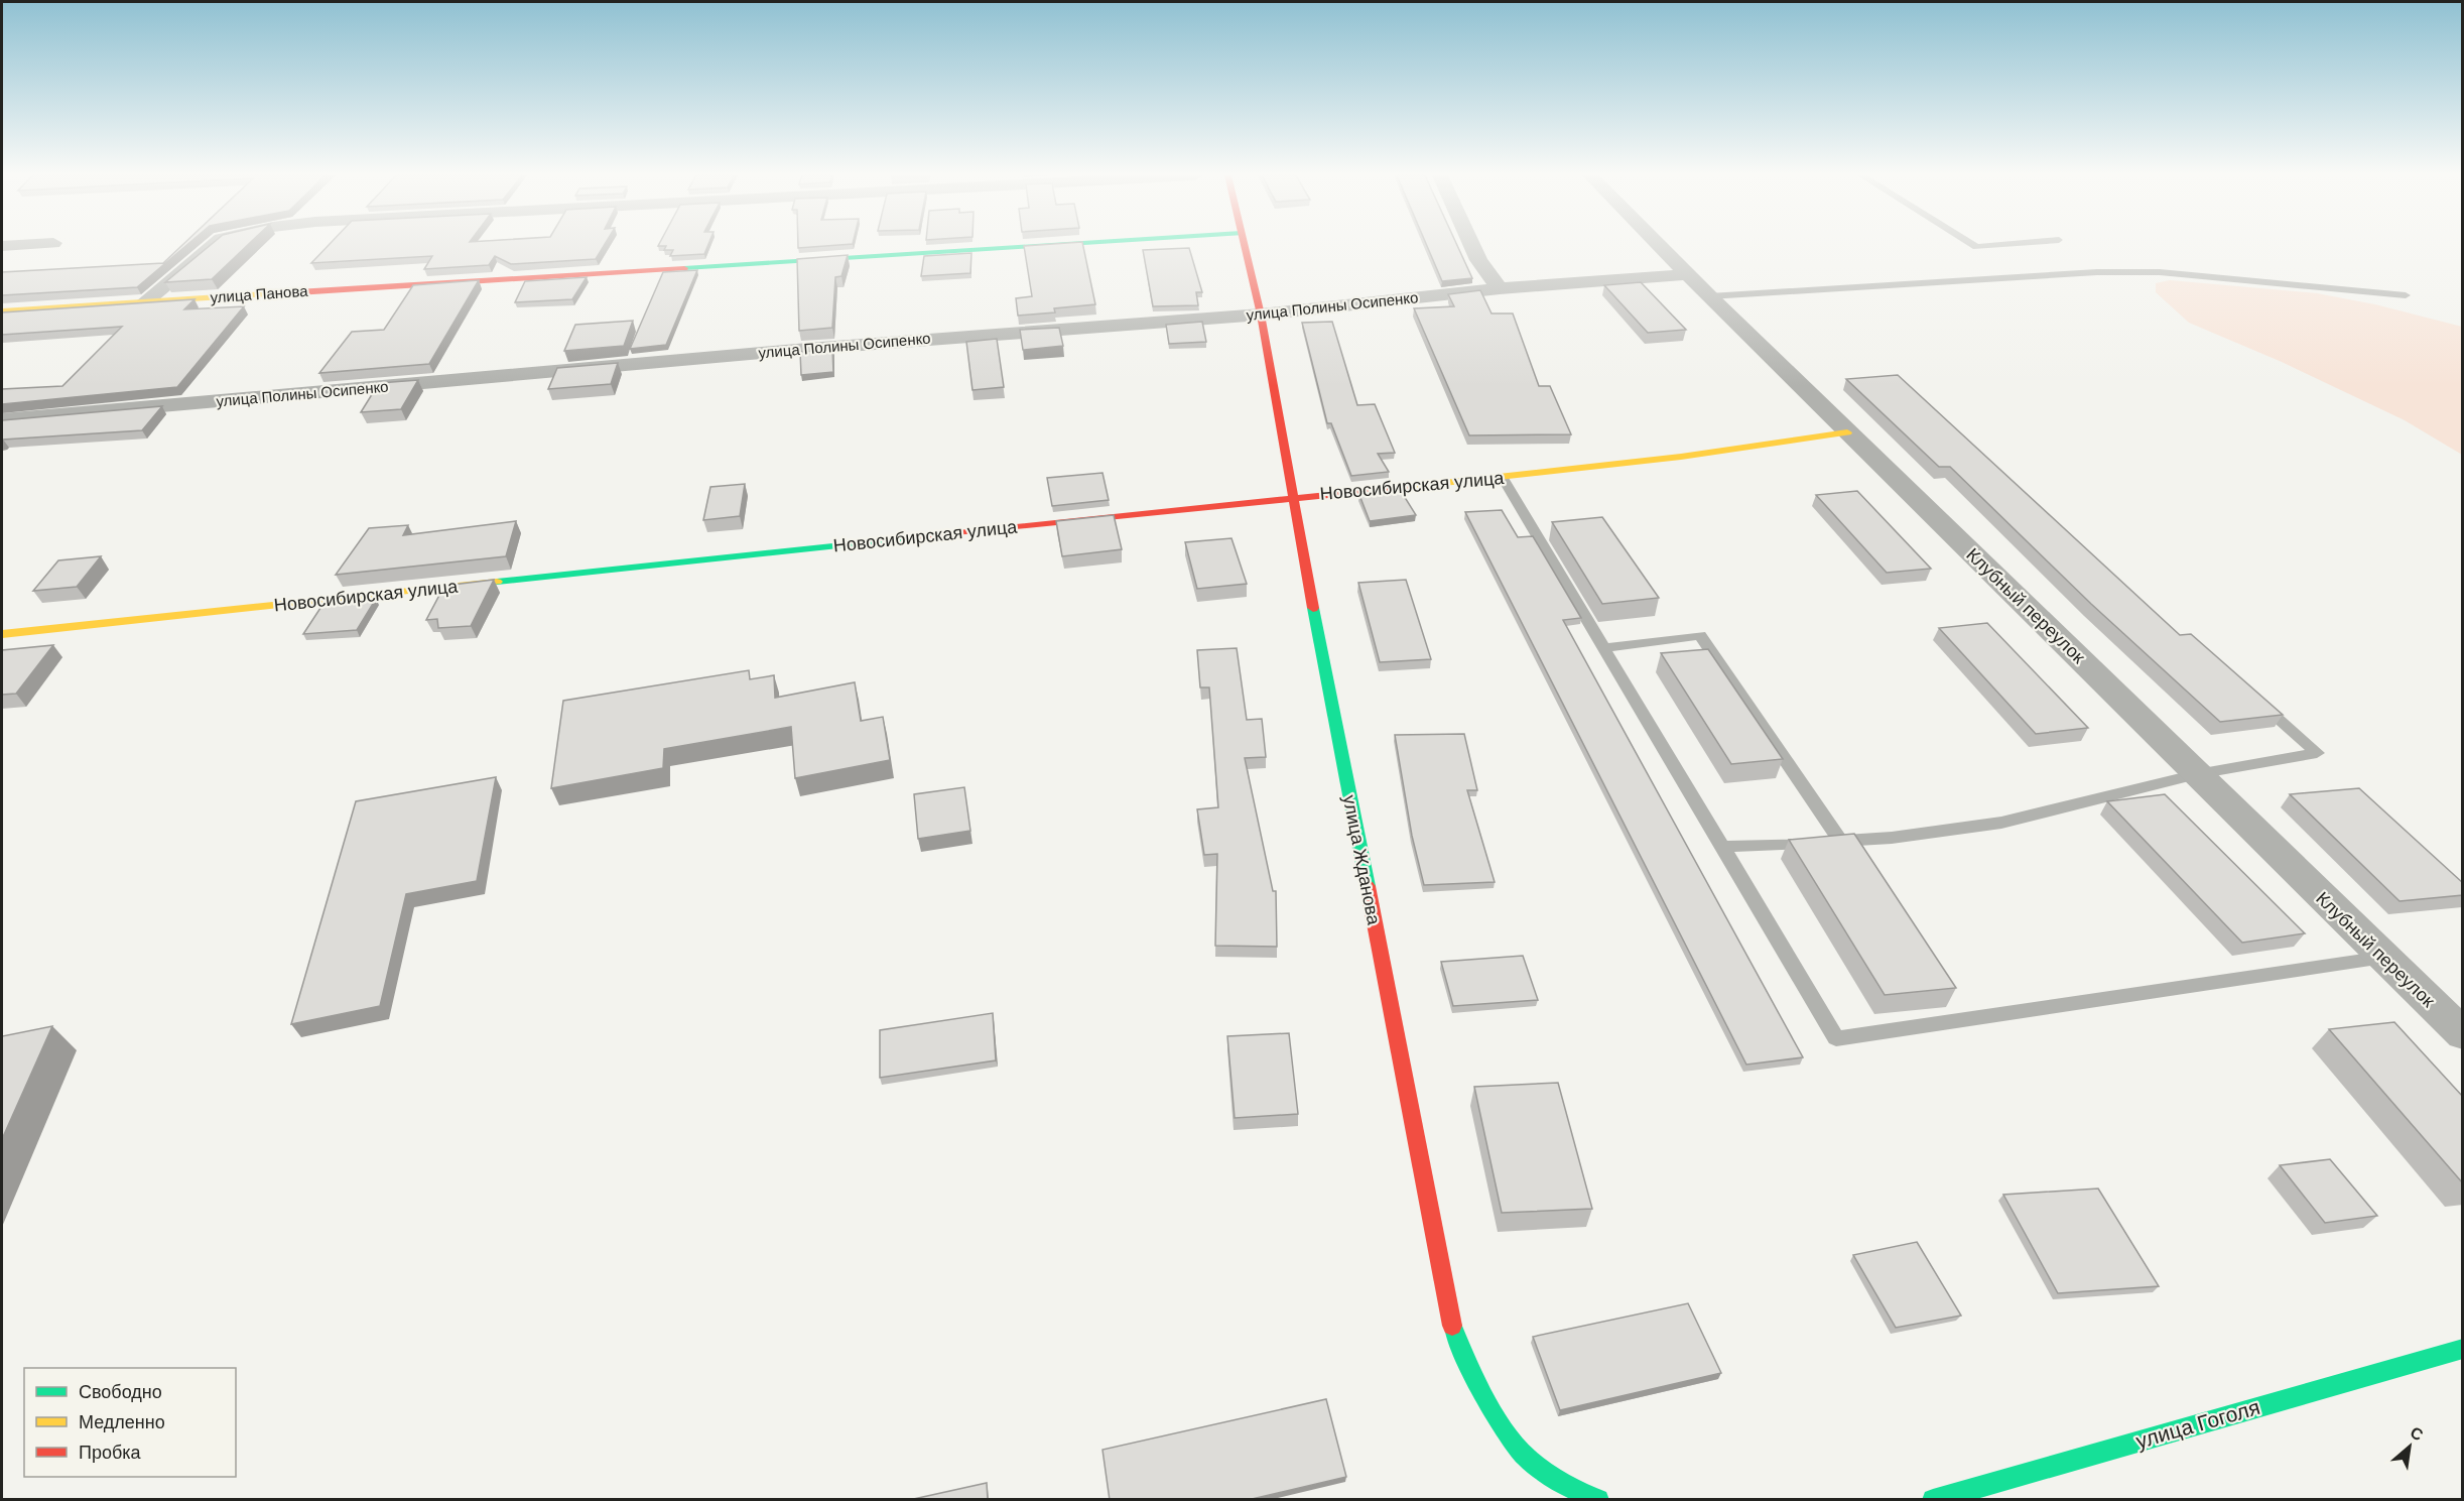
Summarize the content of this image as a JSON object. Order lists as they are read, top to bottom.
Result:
{
  "streets": {
    "main road": [
      "улица Панова",
      "Новосибирская улица",
      "улица Жданова",
      "улица Гоголя"
    ],
    "street": ["улица Полины Осипенко", "Клубный переулок"]
  },
  "crossings": [
    ["улица Полины Осипенко", "Клубный переулок"],
    ["улица Полины Осипенко", "улица Жданова"],
    ["Новосибирская улица", "Клубный переулок"],
    ["Новосибирская улица", "улица Жданова"]
  ],
  "legend": ["Свободно", "Медленно", "Пробка"],
  "north": "top right"
}
